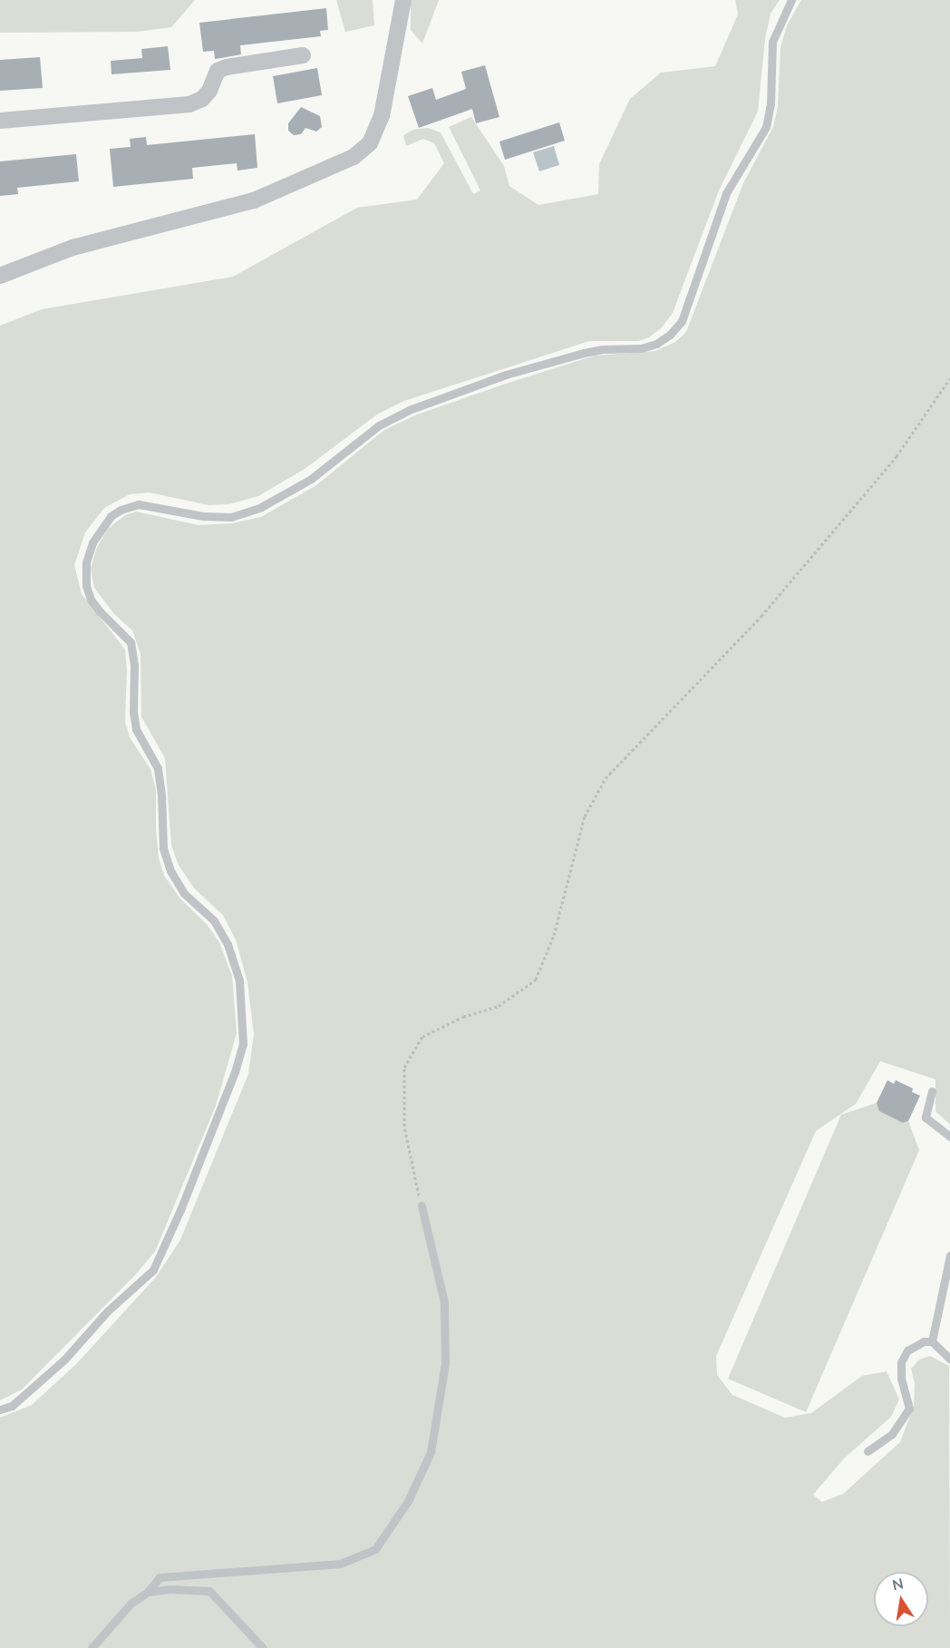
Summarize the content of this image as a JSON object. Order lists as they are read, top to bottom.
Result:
{
  "north": "top"
}
